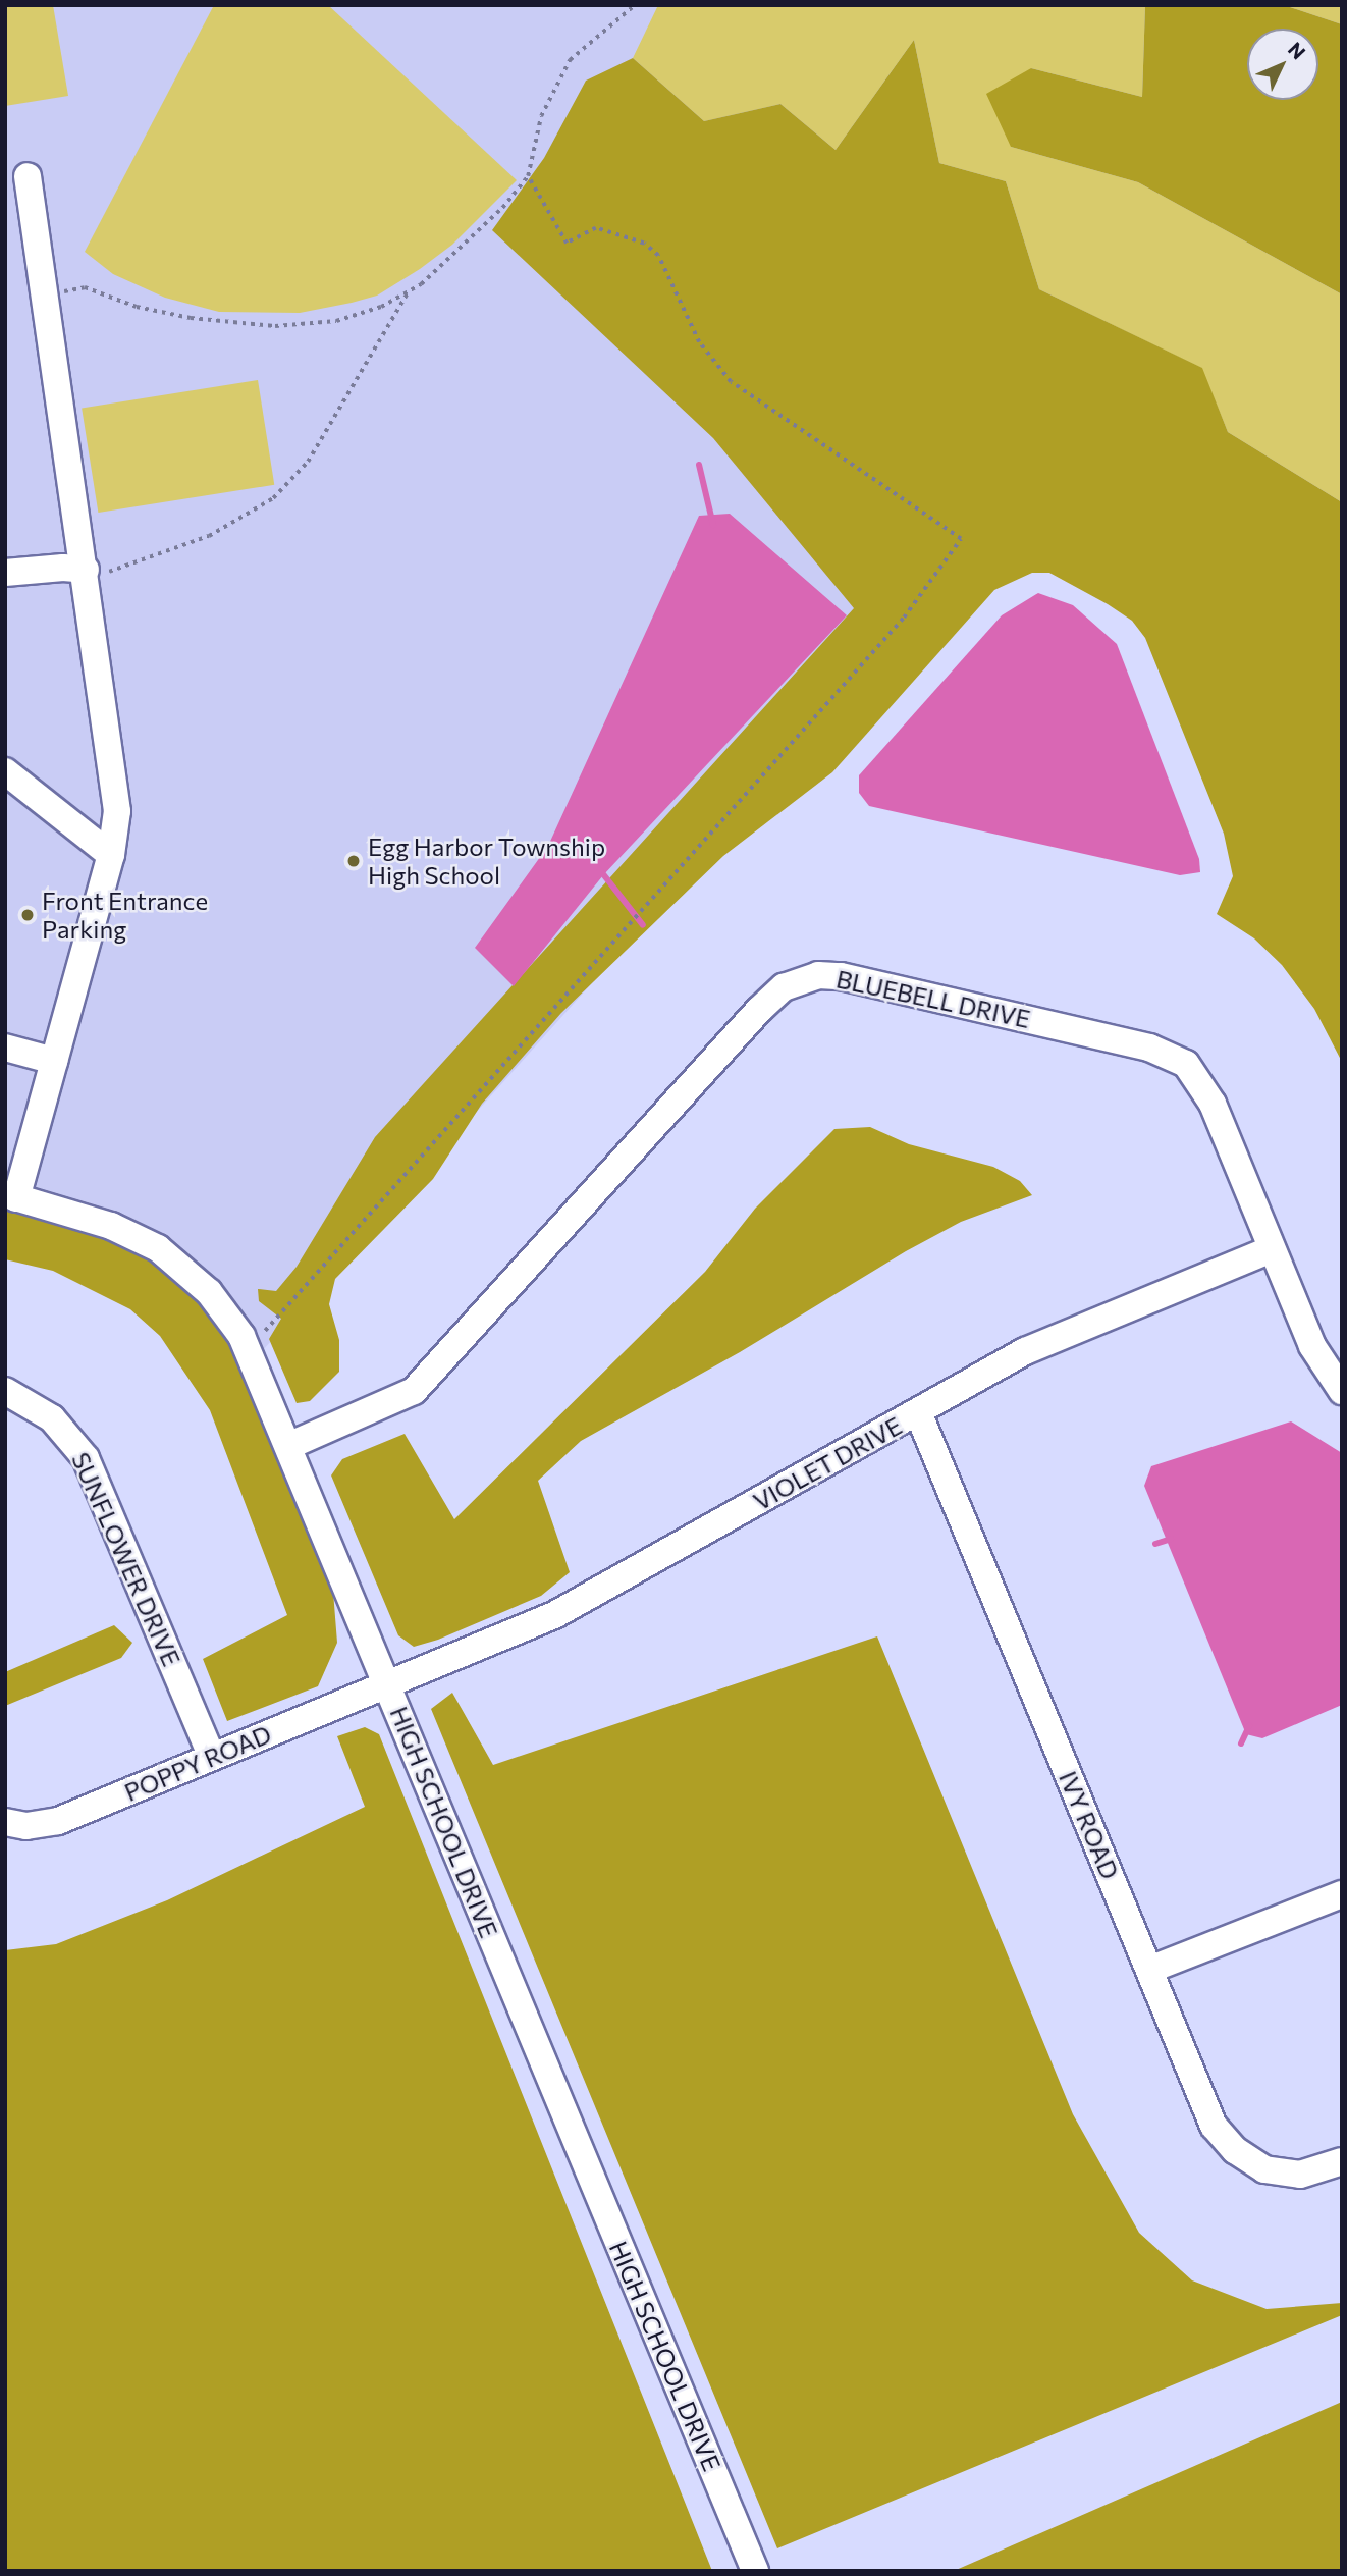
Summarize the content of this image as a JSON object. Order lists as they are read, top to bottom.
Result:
{
  "streets": {
    "street": [
      "BLUEBELL DRIVE",
      "VIOLET DRIVE",
      "SUNFLOWER DRIVE",
      "POPPY ROAD",
      "HIGH SCHOOL DRIVE",
      "IVY ROAD"
    ]
  },
  "crossings": [
    ["BLUEBELL DRIVE", "VIOLET DRIVE"],
    ["BLUEBELL DRIVE", "HIGH SCHOOL DRIVE"],
    ["VIOLET DRIVE", "POPPY ROAD"],
    ["VIOLET DRIVE", "HIGH SCHOOL DRIVE"],
    ["VIOLET DRIVE", "IVY ROAD"],
    ["SUNFLOWER DRIVE", "POPPY ROAD"],
    ["POPPY ROAD", "HIGH SCHOOL DRIVE"]
  ],
  "places": ["Egg Harbor Township High School", "Front Entrance Parking"],
  "north": "top right"
}
